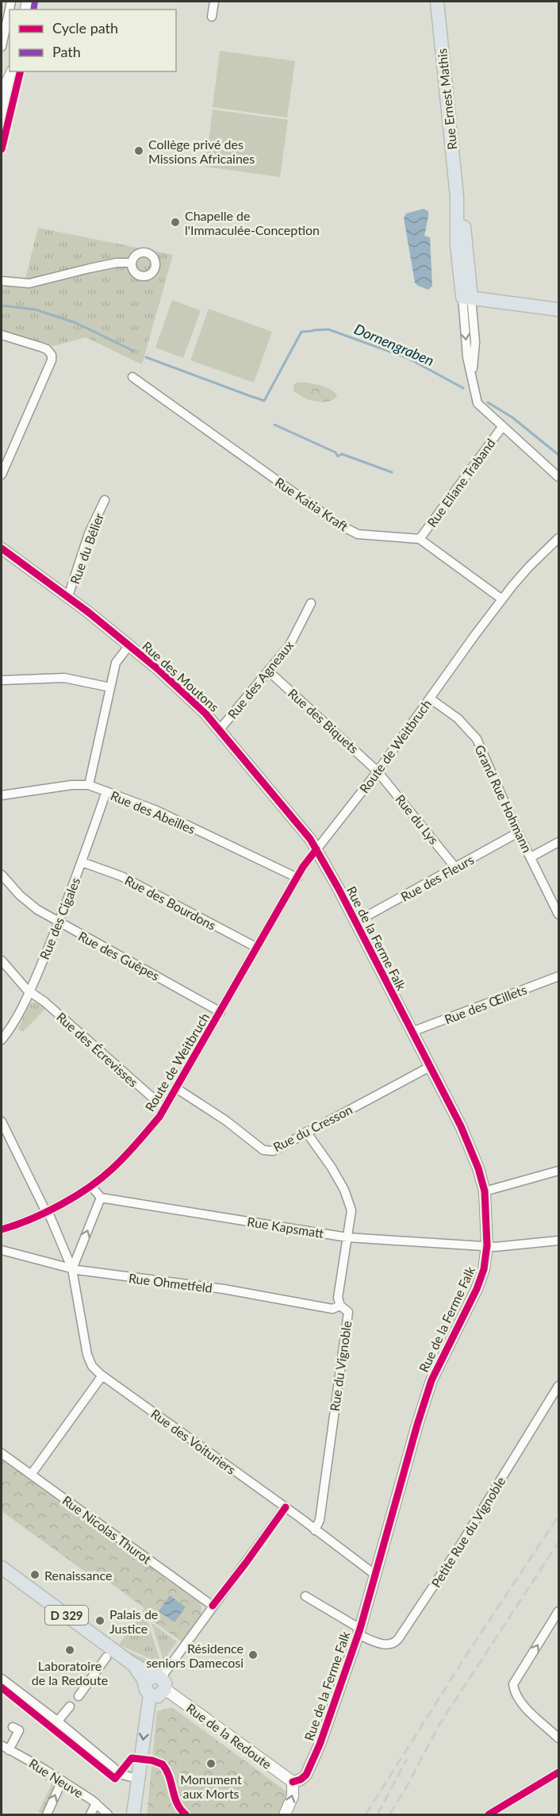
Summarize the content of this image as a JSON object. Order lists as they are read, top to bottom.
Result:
{
  "streets": {
    "main road": ["Rue Ernest Mathis", "D 329", "Rue de la Redoute"],
    "street": [
      "Rue Eliane Traband",
      "Rue Katia Kraft",
      "Rue du Bélier",
      "Rue des Moutons",
      "Rue des Agneaux",
      "Rue des Biquets",
      "Route de Weitbruch",
      "Grand Rue Hohmann",
      "Rue des Abeilles",
      "Rue du Lys",
      "Rue des Fleurs",
      "Rue des Bourdons",
      "Rue des Cigales",
      "Rue de la Ferme Falk",
      "Rue des Guêpes",
      "Rue des Œillets",
      "Rue des Écrevisses",
      "Rue du Cresson",
      "Rue Kapsmatt",
      "Rue Ohmetfeld",
      "Rue du Vignoble",
      "Rue des Voituriers",
      "Rue Nicolas Thurot",
      "Petite Rue du Vignoble",
      "Rue Neuve"
    ]
  },
  "crossings": [
    ["Rue Eliane Traband", "Rue Katia Kraft"],
    ["Rue du Bélier", "Rue des Moutons"],
    ["Rue des Moutons", "Rue des Agneaux"],
    ["Rue des Moutons", "Route de Weitbruch"],
    ["Rue des Moutons", "Rue de la Ferme Falk"],
    ["Rue des Agneaux", "Rue des Biquets"],
    ["Rue des Biquets", "Route de Weitbruch"],
    ["Rue des Biquets", "Rue du Lys"],
    ["Route de Weitbruch", "Grand Rue Hohmann"],
    ["Route de Weitbruch", "Rue des Abeilles"],
    ["Route de Weitbruch", "Rue du Lys"],
    ["Route de Weitbruch", "Rue des Bourdons"],
    ["Route de Weitbruch", "Rue de la Ferme Falk"],
    ["Route de Weitbruch", "Rue des Guêpes"],
    ["Route de Weitbruch", "Rue des Écrevisses"],
    ["Route de Weitbruch", "Rue du Cresson"],
    ["Route de Weitbruch", "Rue des Voituriers"],
    ["Grand Rue Hohmann", "Rue des Fleurs"],
    ["Rue des Abeilles", "Rue des Cigales"],
    ["Rue du Lys", "Rue des Fleurs"],
    ["Rue des Fleurs", "Rue de la Ferme Falk"],
    ["Rue des Bourdons", "Rue des Cigales"],
    ["Rue des Cigales", "Rue des Guêpes"],
    ["Rue des Cigales", "Rue des Écrevisses"],
    ["Rue de la Ferme Falk", "Rue des Œillets"],
    ["Rue de la Ferme Falk", "Rue du Cresson"],
    ["Rue de la Ferme Falk", "Rue Kapsmatt"],
    ["Rue de la Ferme Falk", "Rue des Voituriers"],
    ["Rue de la Ferme Falk", "Petite Rue du Vignoble"],
    ["Rue de la Ferme Falk", "Rue de la Redoute"],
    ["Rue du Cresson", "Rue du Vignoble"],
    ["Rue Kapsmatt", "Rue du Vignoble"],
    ["Rue Ohmetfeld", "Rue du Vignoble"],
    ["Rue Ohmetfeld", "Rue des Voituriers"],
    ["Rue du Vignoble", "Rue des Voituriers"]
  ],
  "water": ["Dornengraben"],
  "places": [
    "Collège privé des Missions Africaines",
    "Chapelle de l'Immaculée-Conception",
    "Renaissance",
    "Palais de Justice",
    "Laboratoire de la Redoute",
    "Résidence seniors Damecosi",
    "Monument aux Morts"
  ],
  "legend": ["Cycle path", "Path"]
}
